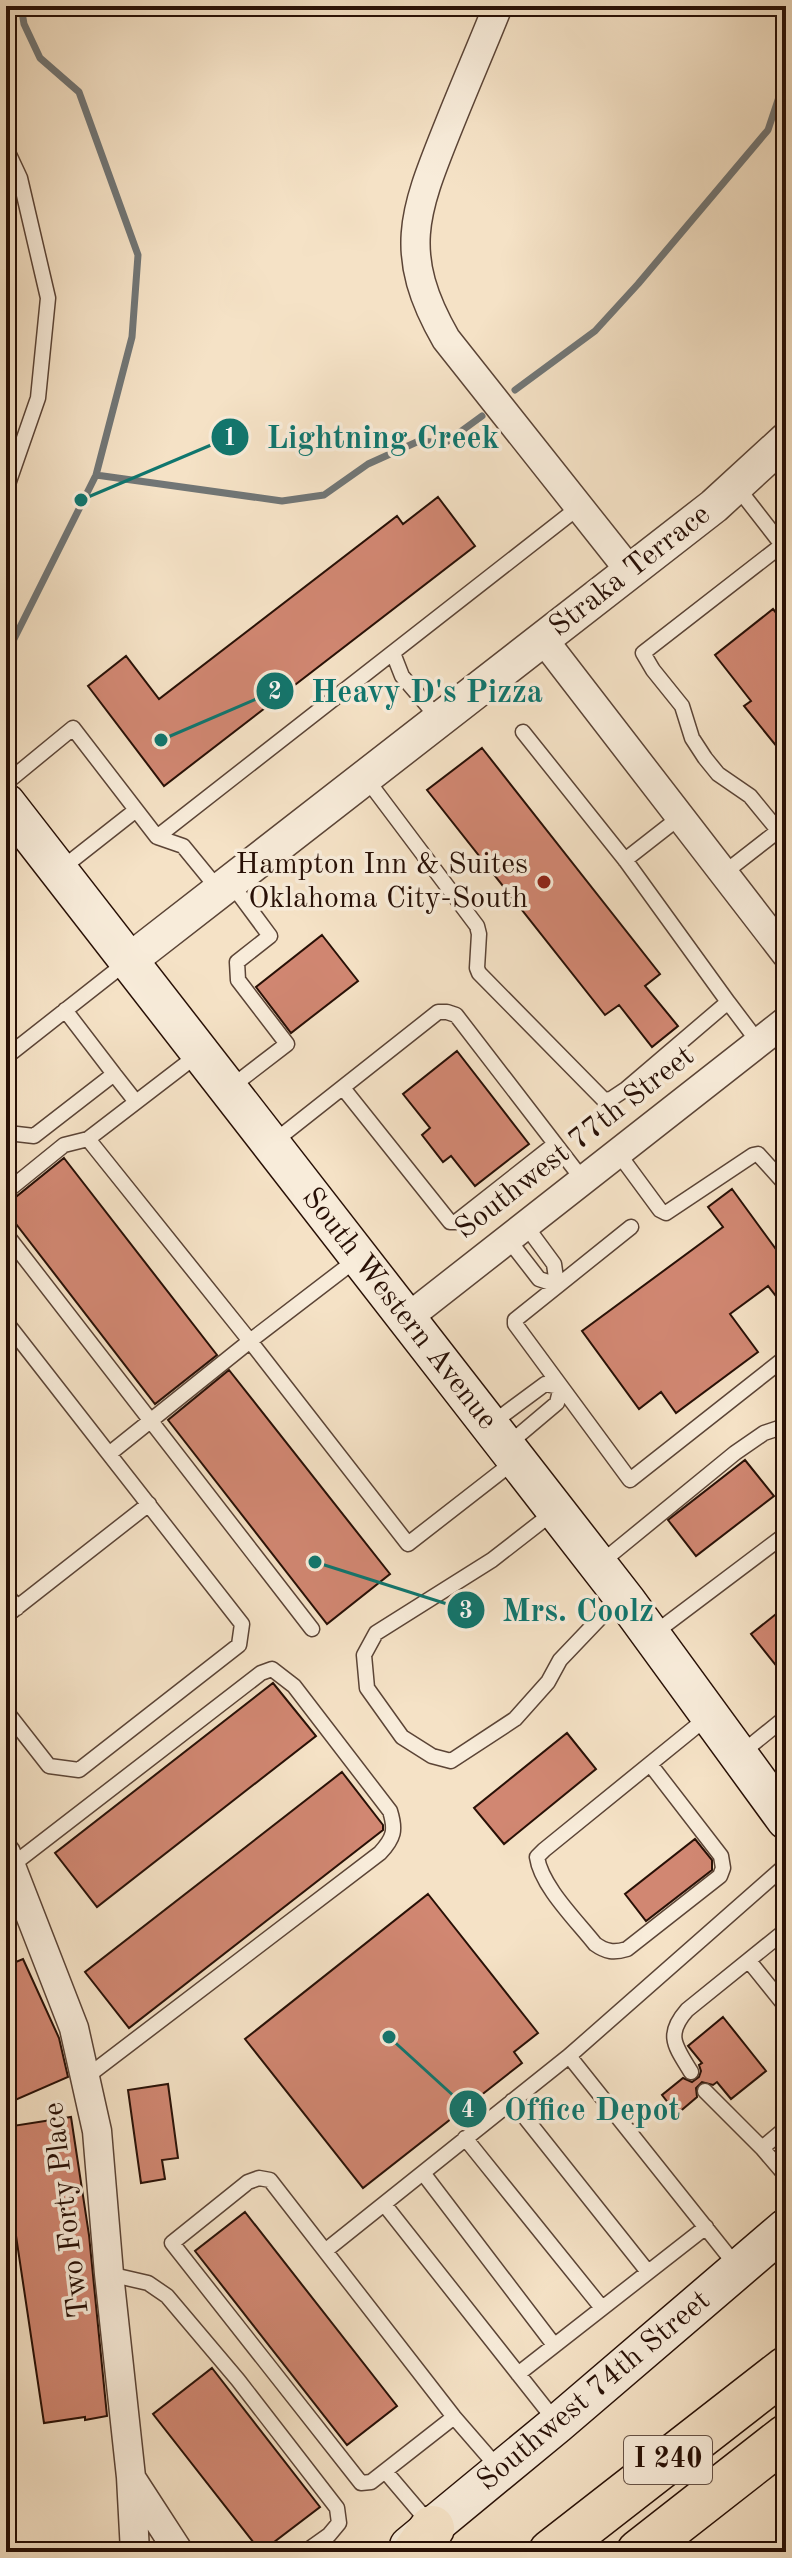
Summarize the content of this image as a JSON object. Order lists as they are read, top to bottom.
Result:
{
  "streets": {
    "highway": ["I 240"],
    "main road": ["South Western Avenue", "Southwest 74th Street"],
    "street": ["Straka Terrace", "Southwest 77th Street", "Two Forty Place"]
  },
  "crossings": [
    ["Straka Terrace", "South Western Avenue"],
    ["Southwest 77th Street", "South Western Avenue"]
  ],
  "places": [
    "Lightning Creek",
    "Heavy D's Pizza",
    "Hampton Inn & Suites Oklahoma City-South",
    "Mrs. Coolz",
    "Office Depot"
  ]
}
